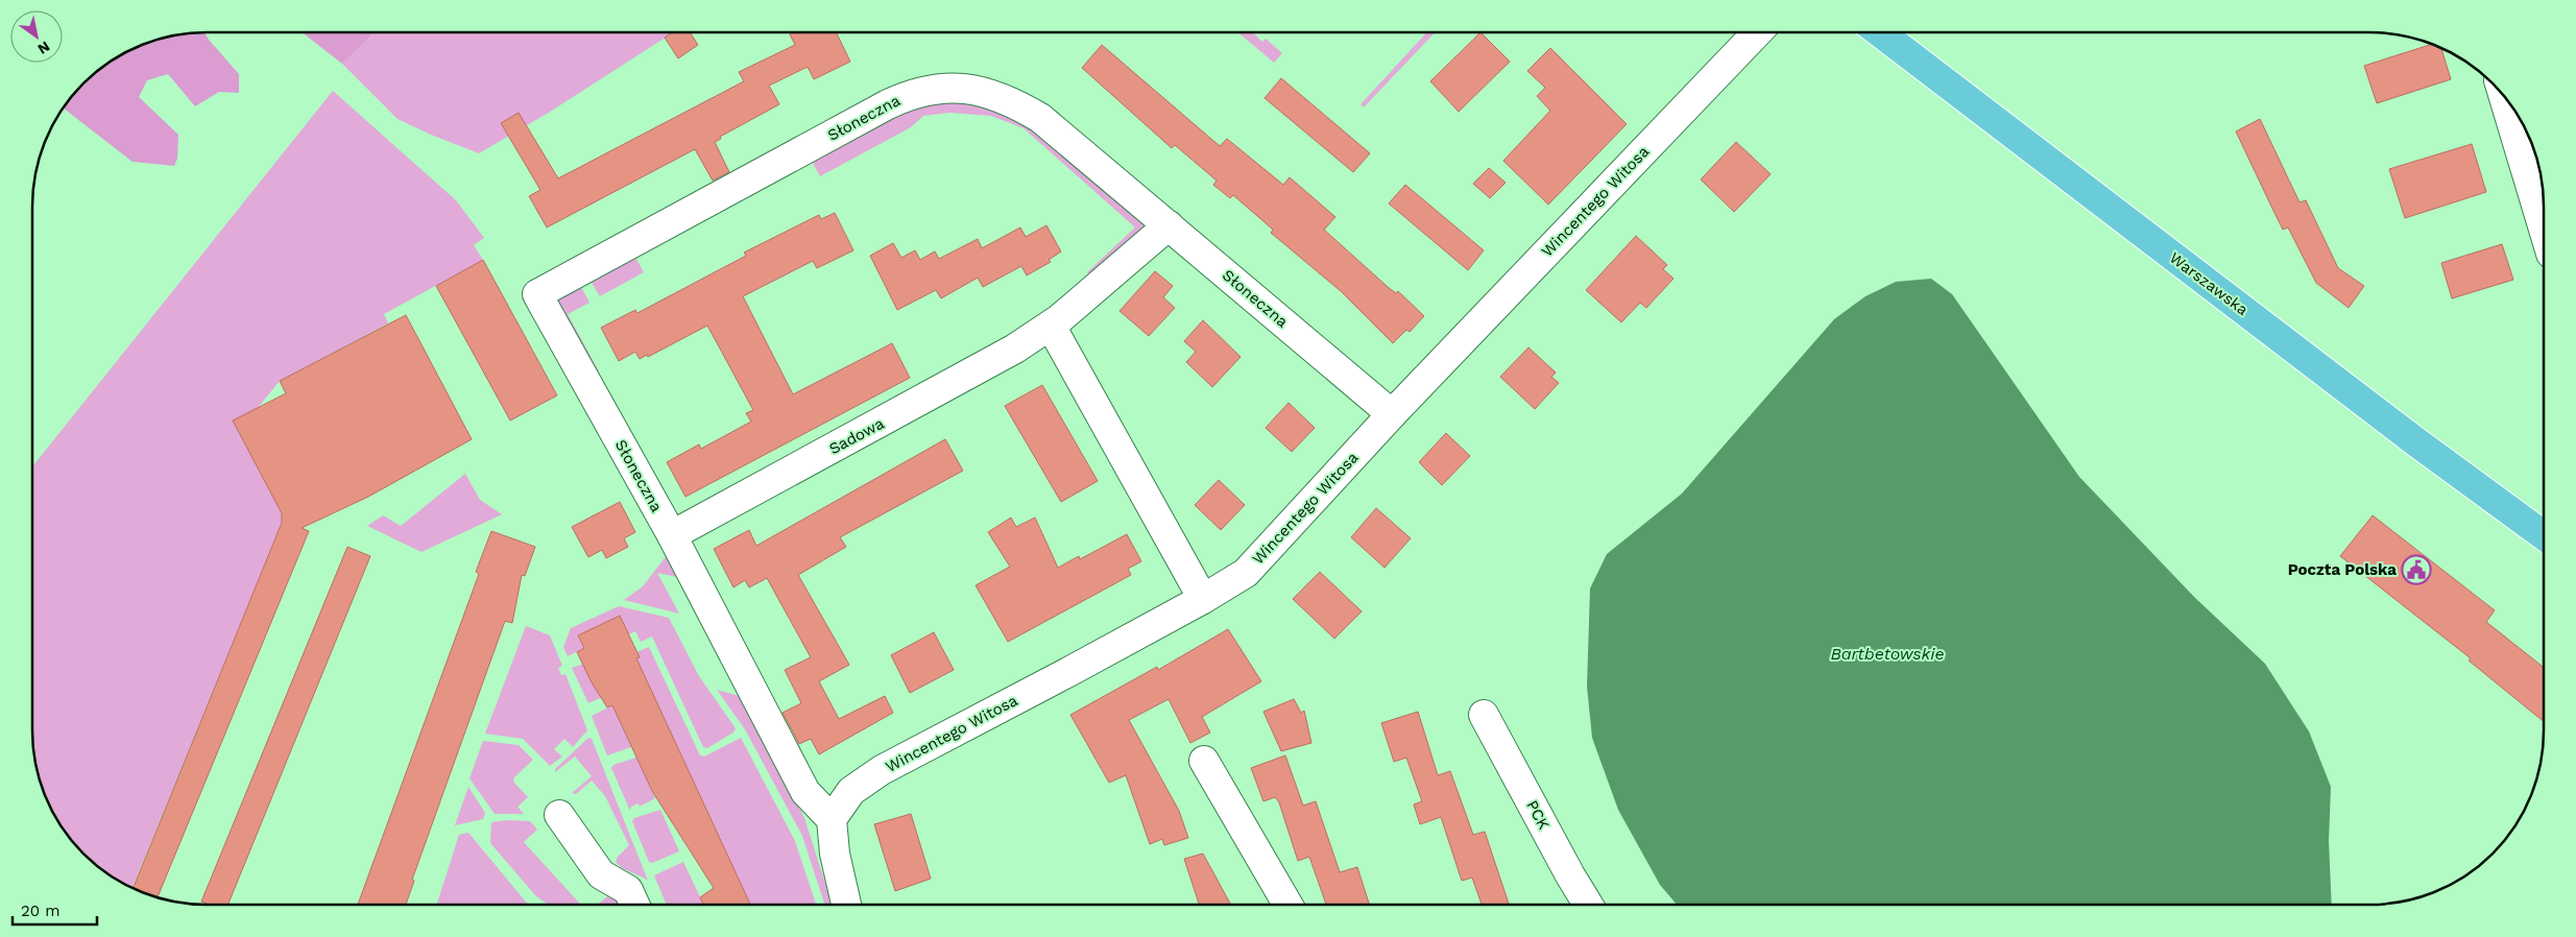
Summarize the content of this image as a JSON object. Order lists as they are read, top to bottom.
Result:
{
  "streets": {
    "main road": ["Warszawska"],
    "street": [
      "Słoneczna",
      "Wincentego Witosa",
      "Sadowa",
      "PCK"
    ]
  },
  "crossings": [
    ["Słoneczna", "Wincentego Witosa"],
    ["Słoneczna", "Sadowa"]
  ],
  "water": ["Bartbetowskie"],
  "places": {
    "public building": ["Poczta Polska"]
  },
  "scale_bar": "20 m",
  "north": "bottom right"
}
